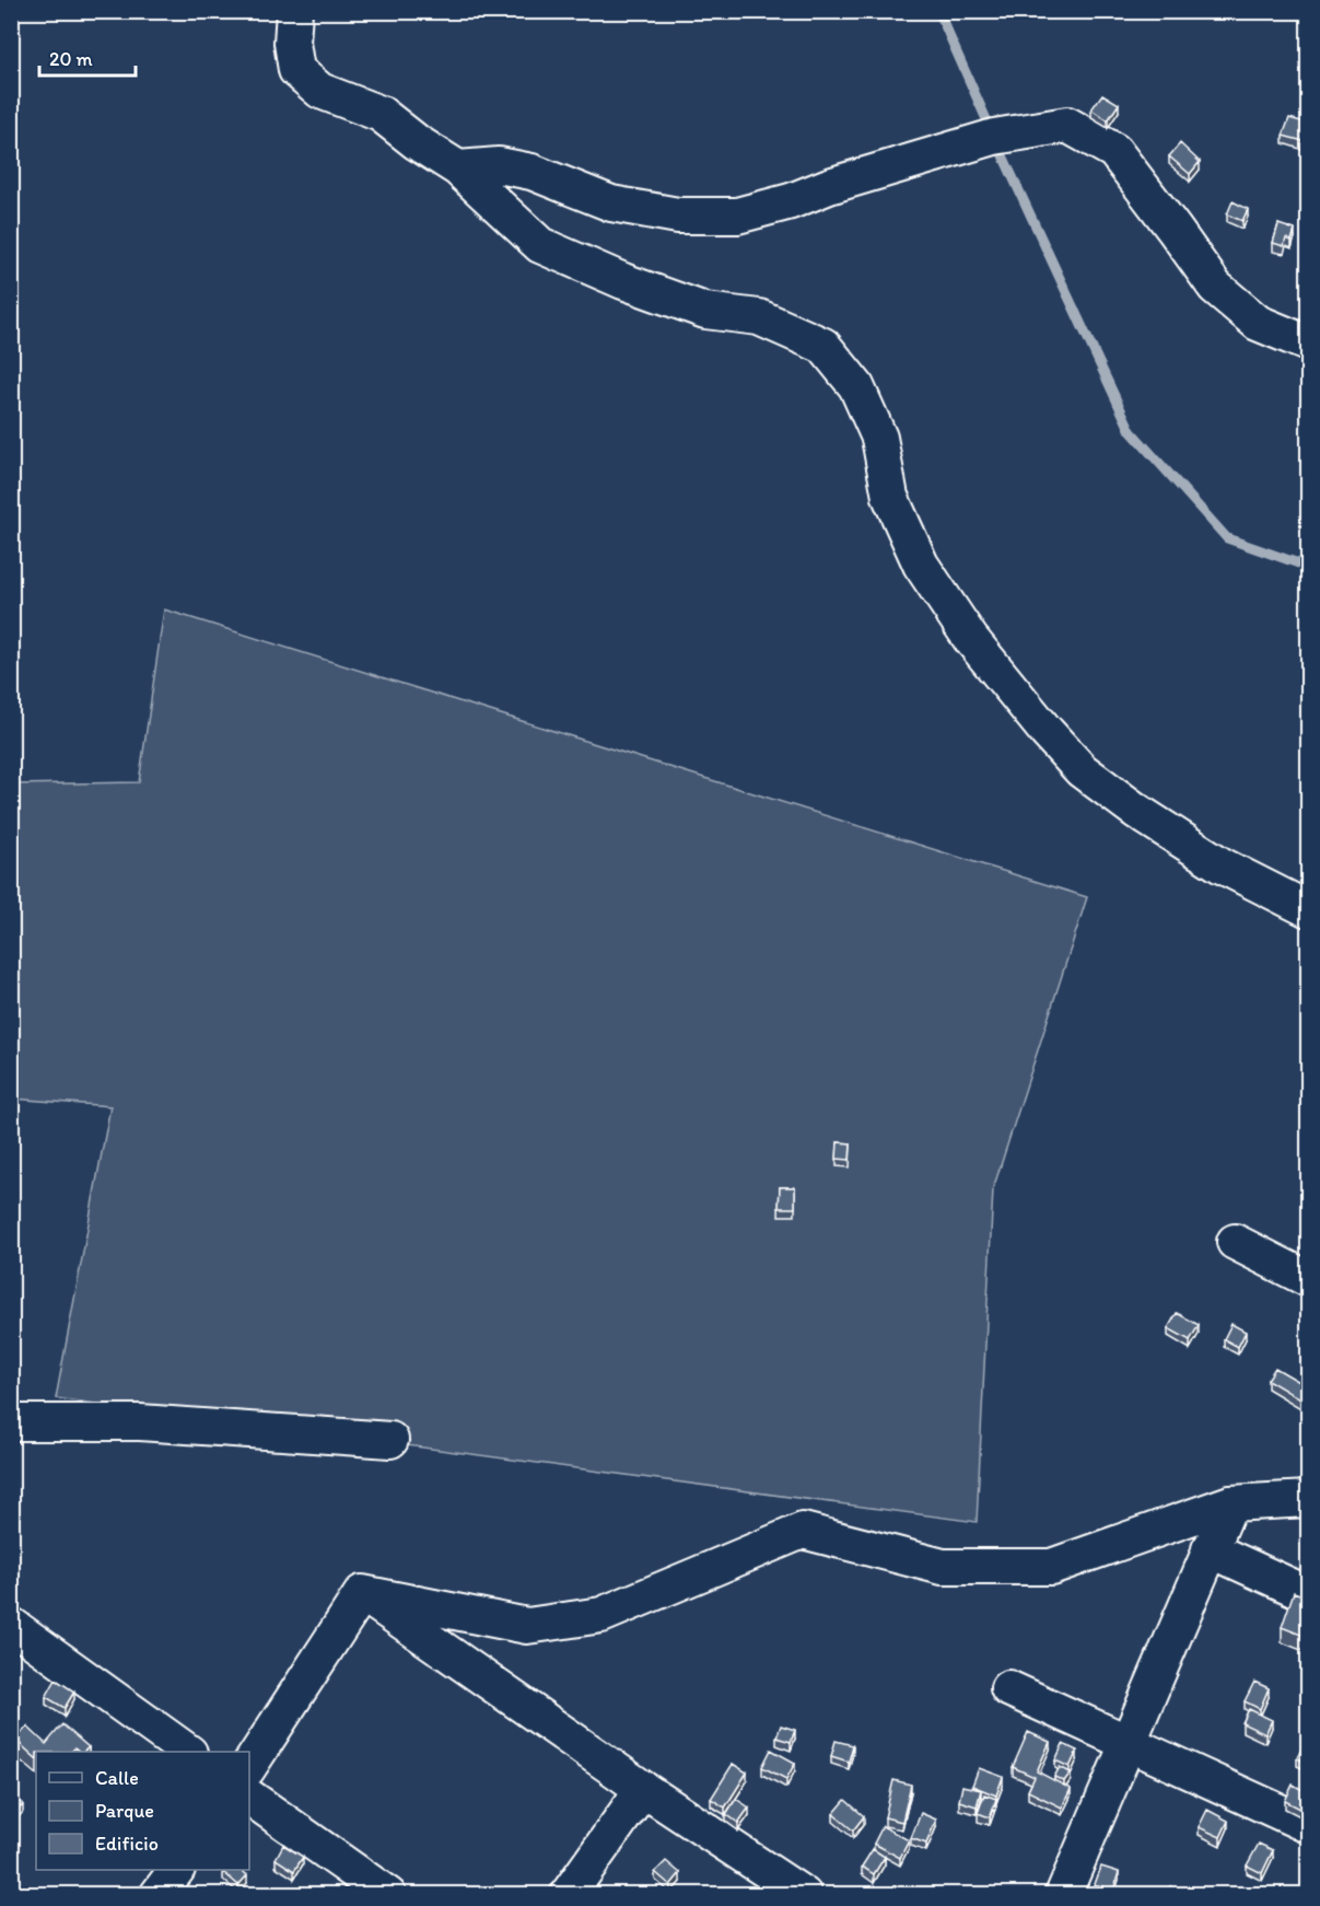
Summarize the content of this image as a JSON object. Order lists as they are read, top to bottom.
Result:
{
  "legend": ["Calle", "Parque", "Edificio"],
  "scale_bar": "20 m"
}
